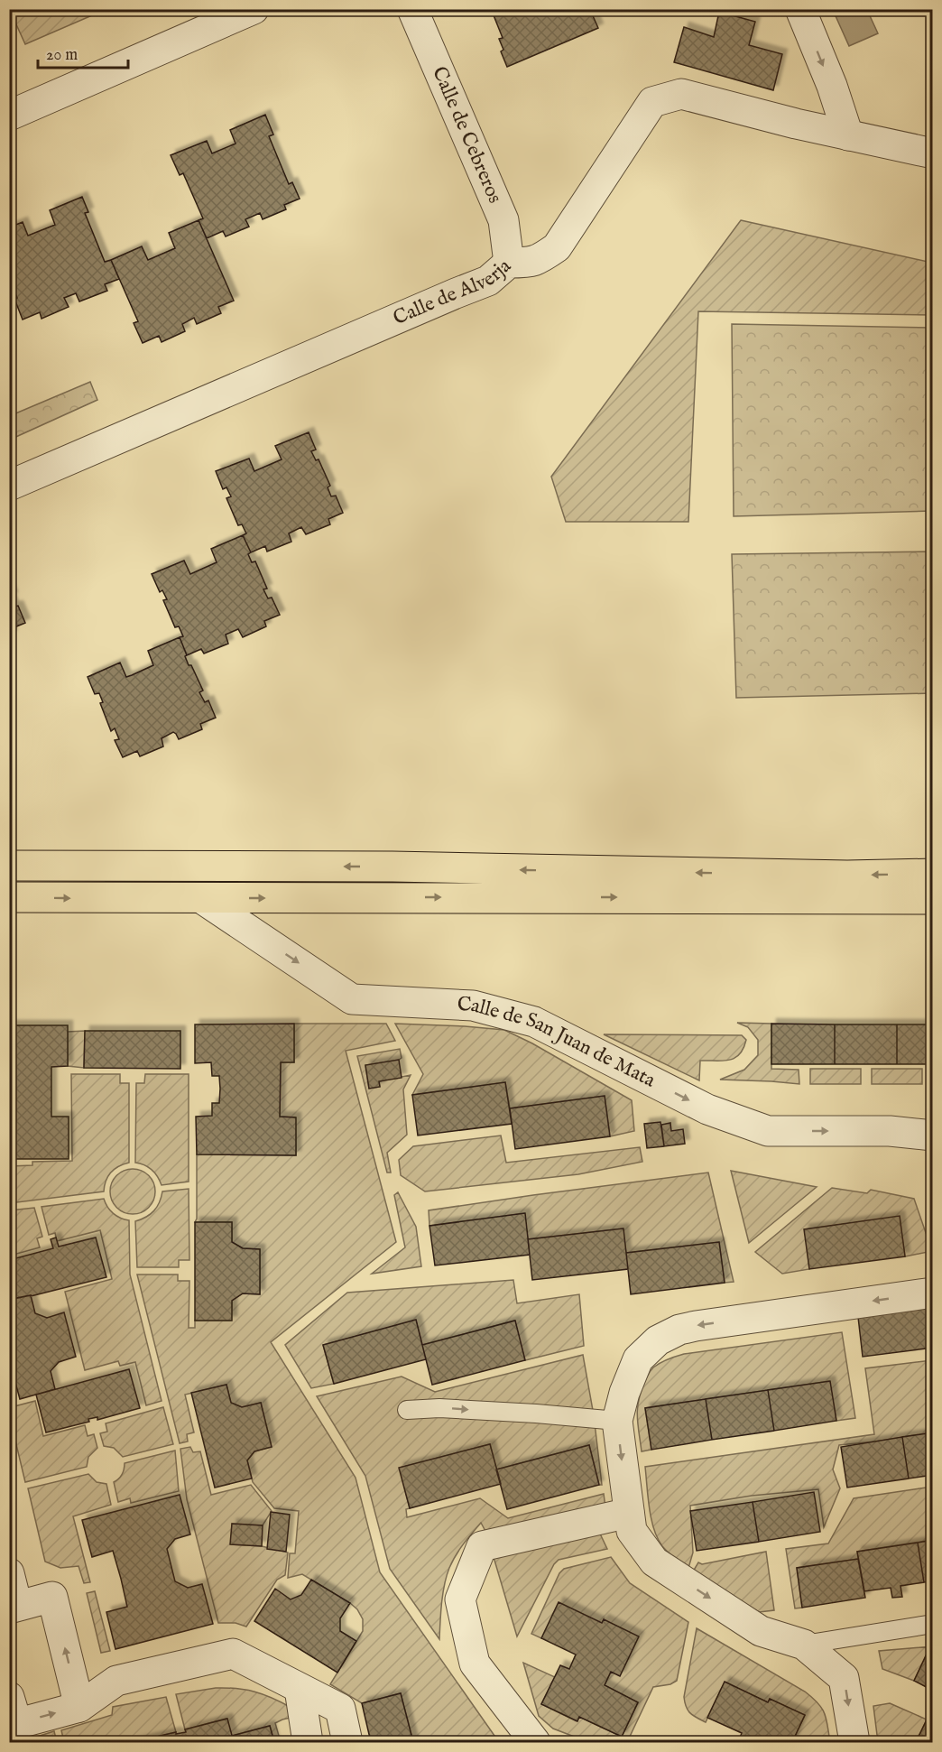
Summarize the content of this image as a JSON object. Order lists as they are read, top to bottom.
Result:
{
  "streets": {
    "street": ["Calle de Cebreros", "Calle de Alverja", "Calle de San Juan de Mata"]
  },
  "crossings": [
    ["Calle de Cebreros", "Calle de Alverja"]
  ],
  "one_way": ["Calle de San Juan de Mata"],
  "scale_bar": "20 m"
}
